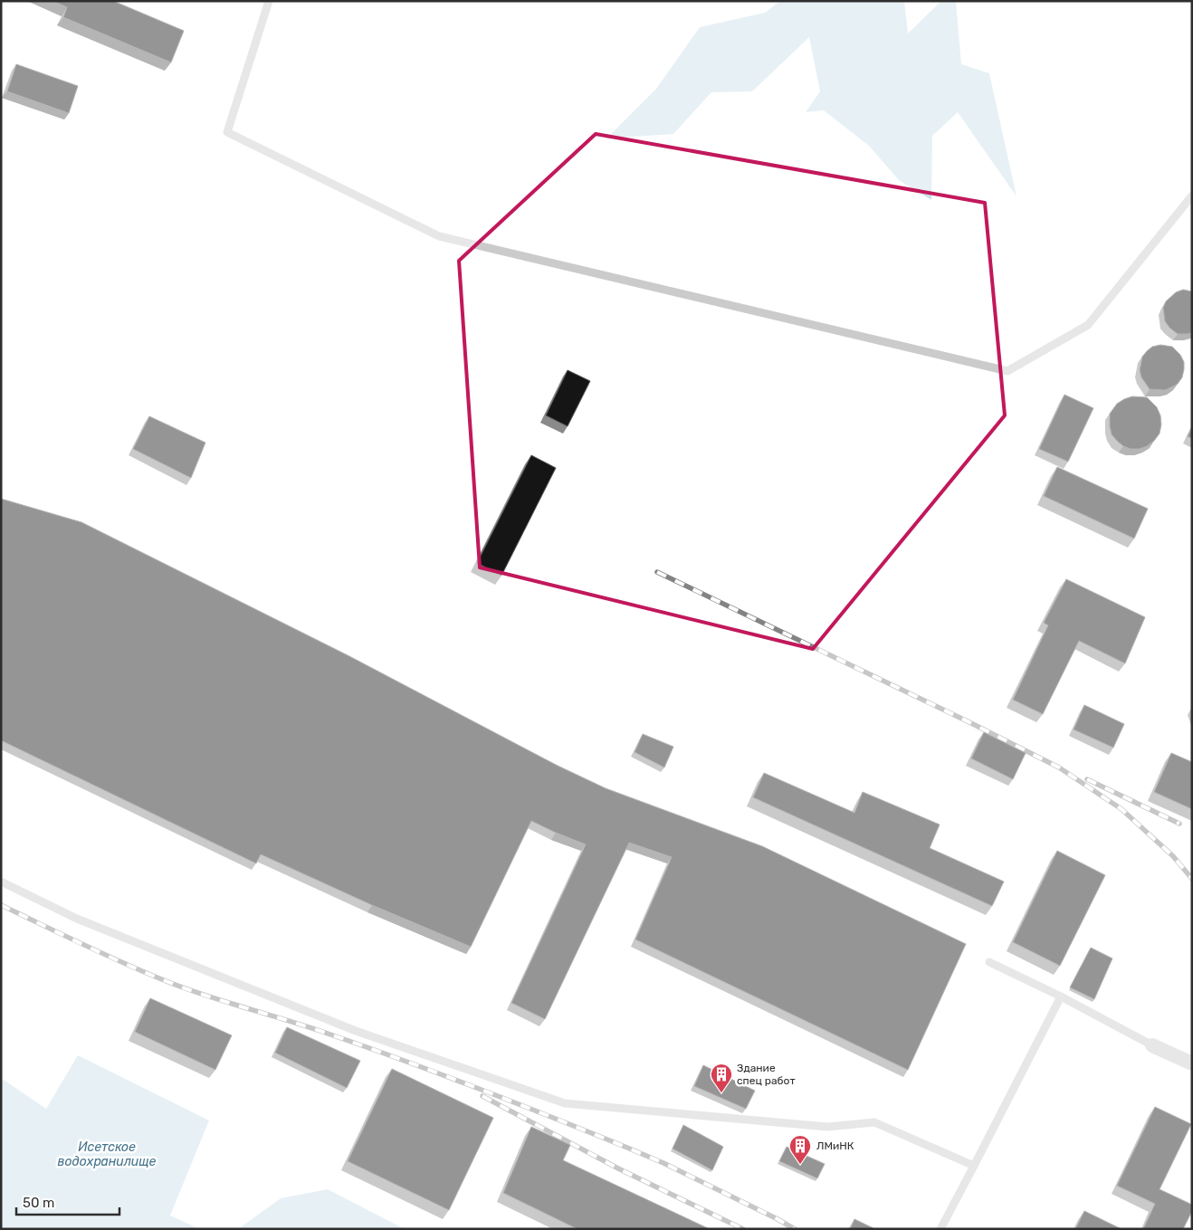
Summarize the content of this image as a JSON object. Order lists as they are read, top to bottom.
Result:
{
  "water": ["Исетское водохранилище"],
  "places": {
    "building": ["Здание спец работ", "ЛМиНК"]
  },
  "scale_bar": "50 m"
}
